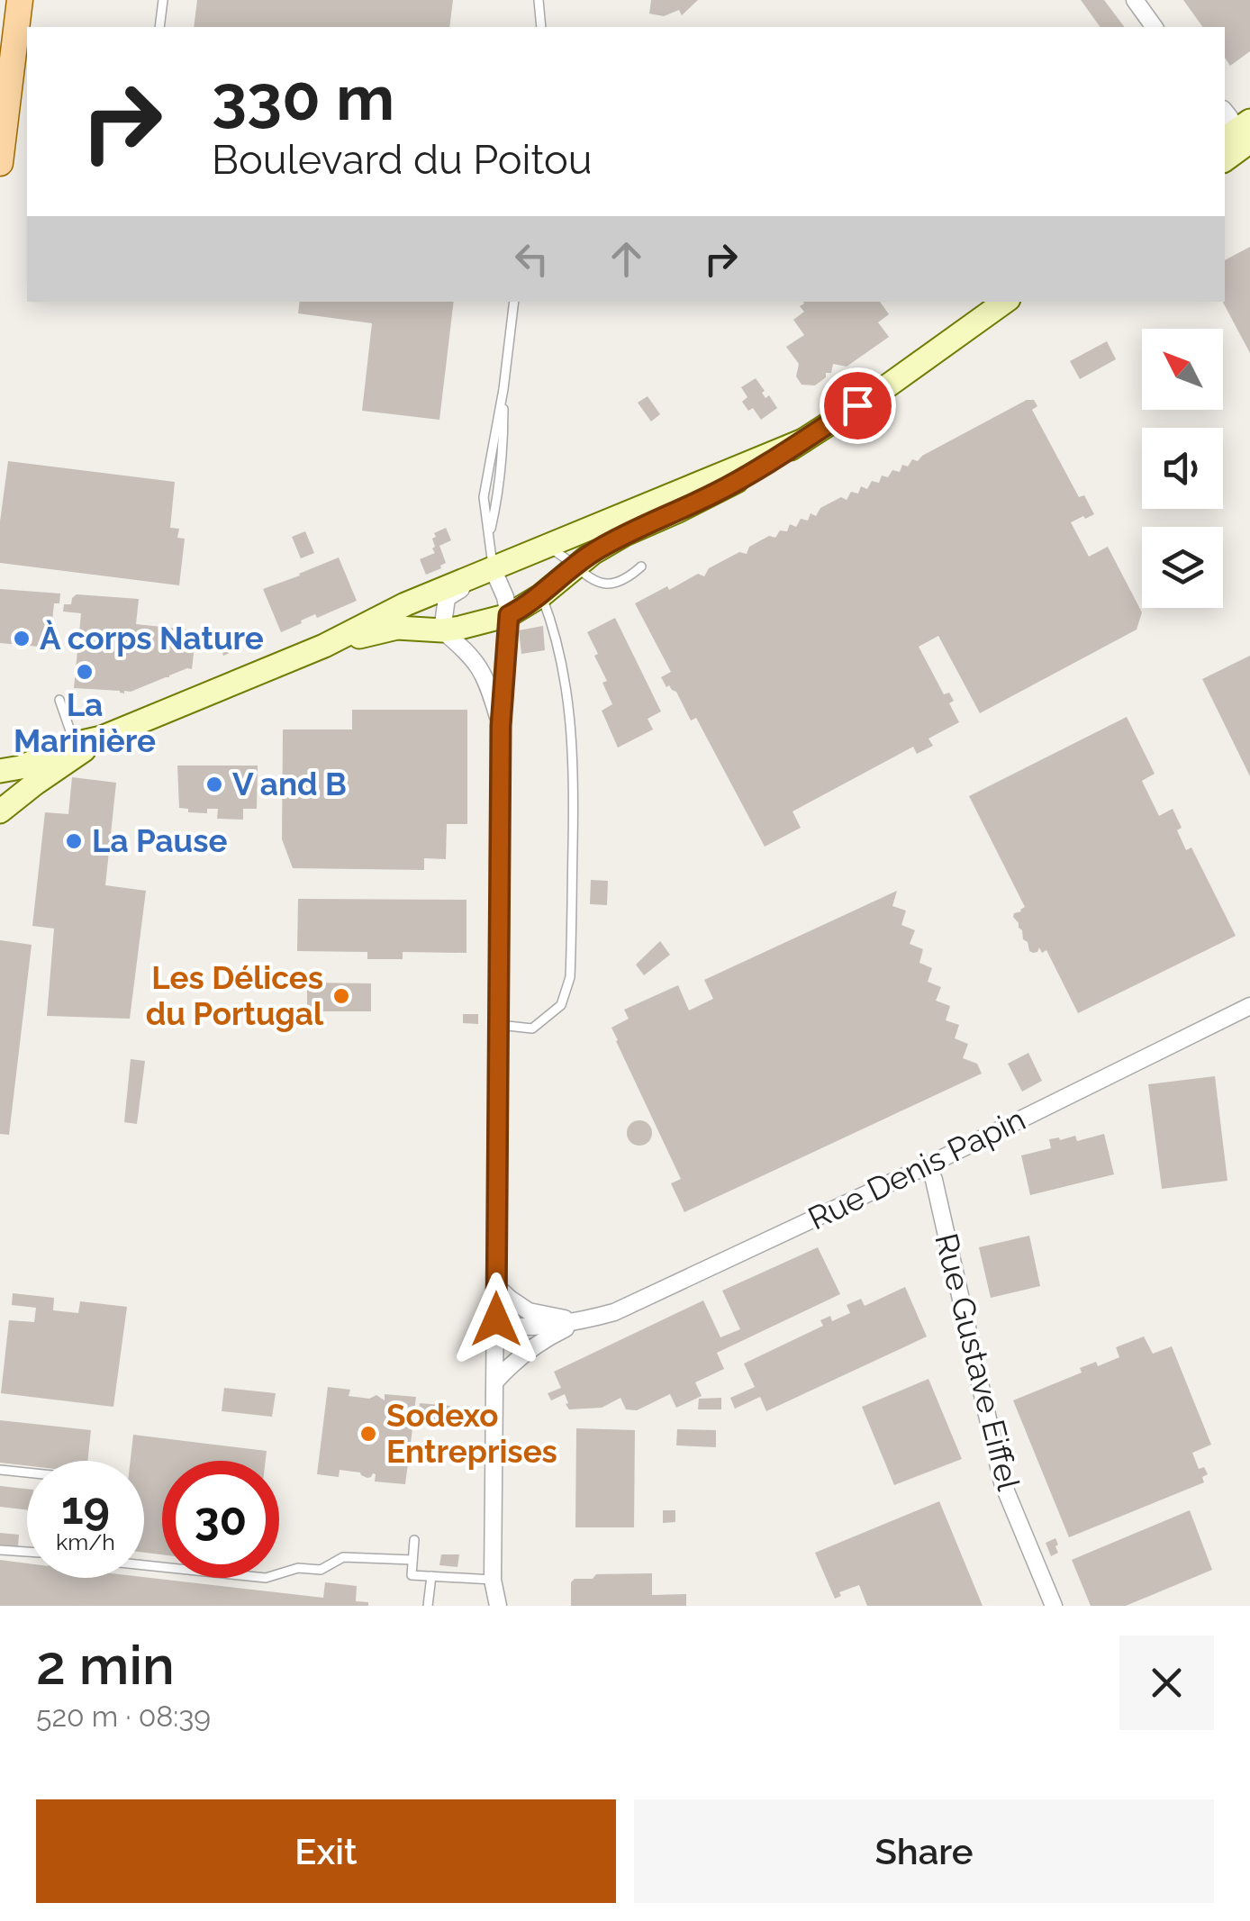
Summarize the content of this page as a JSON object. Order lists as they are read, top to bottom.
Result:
{
  "streets": {
    "street": ["Rue Denis Papin", "Rue Gustave Eiffel"]
  },
  "crossings": [
    ["Rue Denis Papin", "Rue Gustave Eiffel"]
  ],
  "places": [
    "À corps Nature",
    "La Marinière",
    "V and B",
    "La Pause",
    "Les Délices du Portugal",
    "Sodexo Entreprises"
  ],
  "north": "top left",
  "page": {
    "turn": ["330 m", "Boulevard du Poitou"],
    "speed": "19 km/h",
    "limit": "30",
    "heading": ["2 min", "520 m · 08:39"],
    "buttons": ["Exit", "Share"]
  }
}
